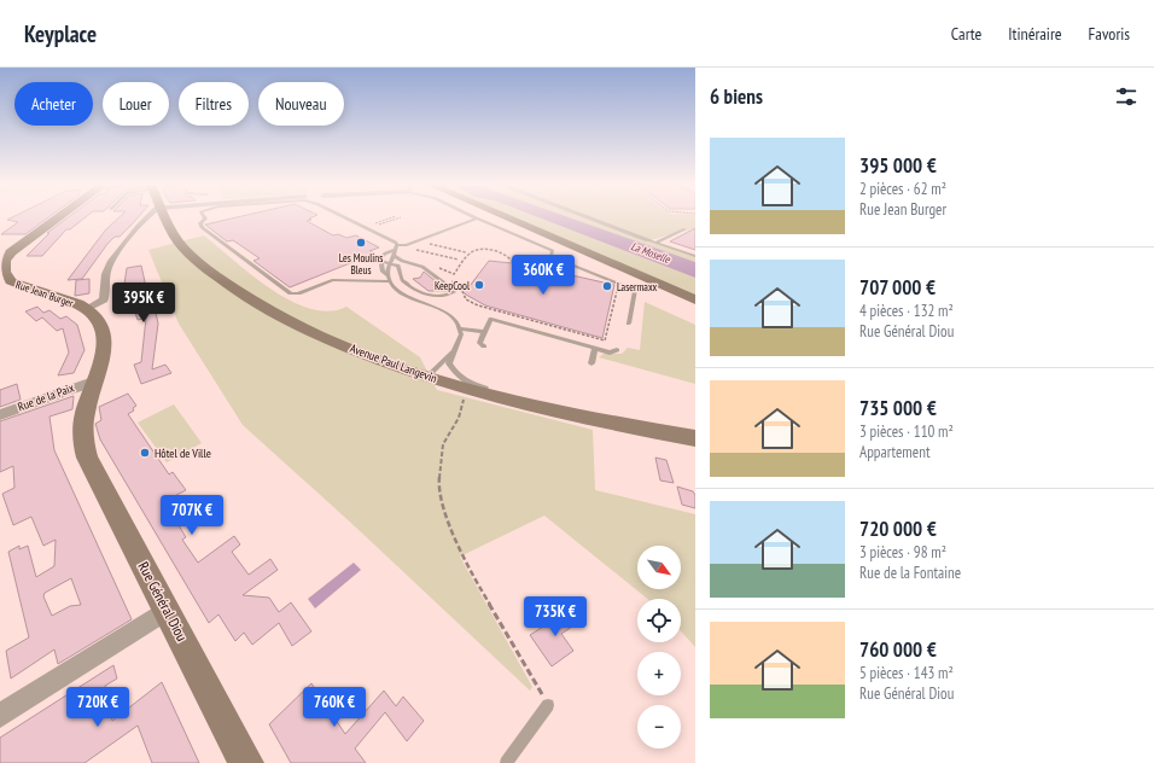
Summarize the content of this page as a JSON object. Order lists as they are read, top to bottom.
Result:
{
  "streets": {
    "main road": ["Rue Jean Burger", "Avenue Paul Langevin", "Rue Général Diou"],
    "street": ["Rue de la Paix"]
  },
  "crossings": [
    ["Rue Jean Burger", "Rue de la Paix"],
    ["Rue Jean Burger", "Rue Général Diou"],
    ["Rue de la Paix", "Rue Général Diou"]
  ],
  "water": ["La Moselle"],
  "places": [
    "Les Moulins Bleus",
    "KeepCool",
    "Lasermaxx",
    "Hôtel de Ville"
  ],
  "north": "bottom right",
  "page": {
    "header": "Keyplace",
    "nav": ["Carte", "Itinéraire", "Favoris"],
    "heading": "6 biens",
    "chip": [
      "Acheter",
      "Louer",
      "Filtres",
      "Nouveau"
    ],
    "list": [
      {
        "name": "395 000 €",
        "note": "2 pièces · 62 m² · Rue Jean Burger"
      },
      {
        "name": "707 000 €",
        "note": "4 pièces · 132 m² · Rue Général Diou"
      },
      {
        "name": "735 000 €",
        "note": "3 pièces · 110 m² · Appartement"
      },
      {
        "name": "720 000 €",
        "note": "3 pièces · 98 m² · Rue de la Fontaine"
      },
      {
        "name": "760 000 €",
        "note": "5 pièces · 143 m² · Rue Général Diou"
      }
    ],
    "price": [
      "360K €",
      "395K €",
      "707K €",
      "735K €",
      "720K €",
      "760K €"
    ],
    "map_buttons": ["+", "−"]
  }
}
